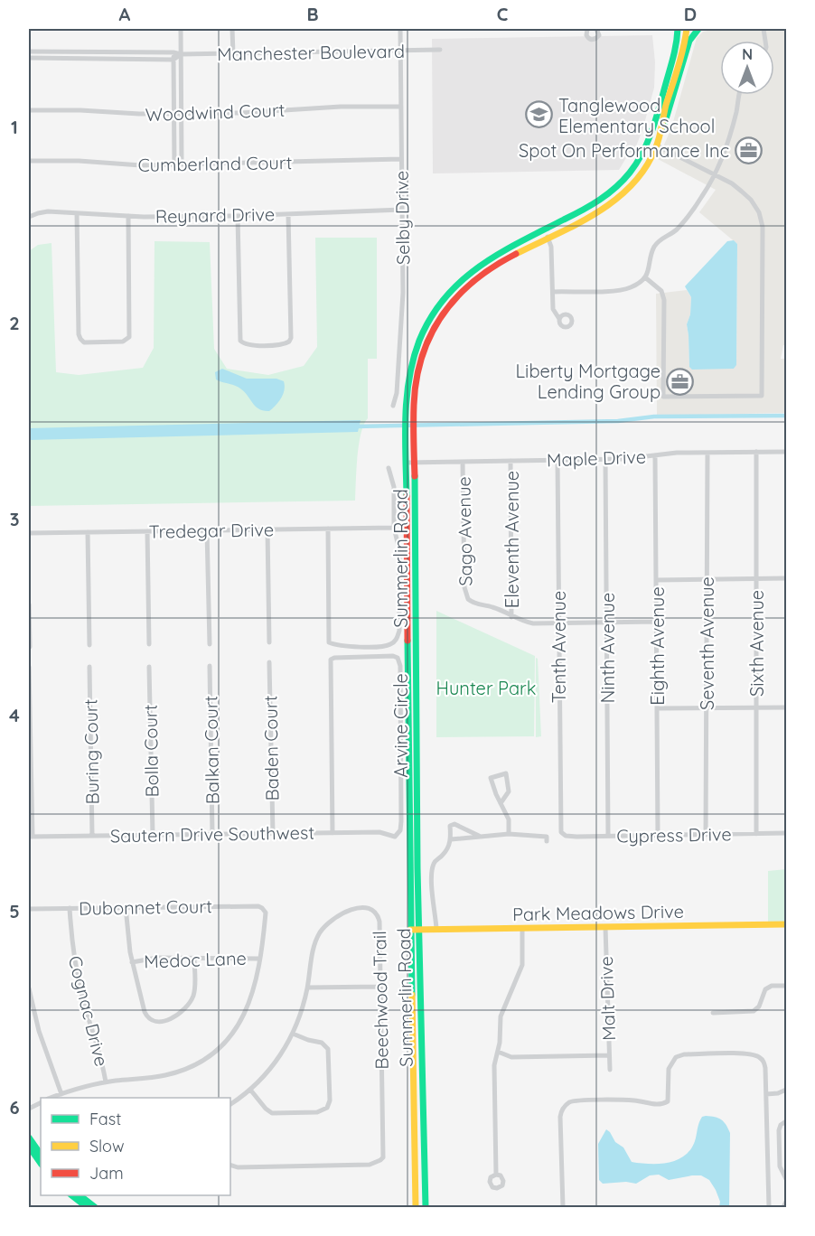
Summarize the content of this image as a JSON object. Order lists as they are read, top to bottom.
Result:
{
  "streets": {
    "main road": ["Summerlin Road", "Park Meadows Drive"],
    "street": [
      "Manchester Boulevard",
      "Woodwind Court",
      "Cumberland Court",
      "Reynard Drive",
      "Selby Drive",
      "Maple Drive",
      "Tredegar Drive",
      "Sago Avenue",
      "Eleventh Avenue",
      "Seventh Avenue",
      "Sixth Avenue",
      "Eighth Avenue",
      "Tenth Avenue",
      "Ninth Avenue",
      "Arvine Circle",
      "Baden Court",
      "Balkan Court",
      "Bolla Court",
      "Buring Court",
      "Sautern Drive Southwest",
      "Cypress Drive",
      "Dubonnet Court",
      "Medoc Lane",
      "Malt Drive",
      "Beechwood Trail",
      "Cognac Drive"
    ]
  },
  "crossings": [
    ["Manchester Boulevard", "Selby Drive"],
    ["Woodwind Court", "Selby Drive"],
    ["Cumberland Court", "Selby Drive"],
    ["Reynard Drive", "Selby Drive"],
    ["Maple Drive", "Sago Avenue"],
    ["Maple Drive", "Eleventh Avenue"],
    ["Maple Drive", "Summerlin Road"],
    ["Maple Drive", "Seventh Avenue"],
    ["Maple Drive", "Sixth Avenue"],
    ["Maple Drive", "Eighth Avenue"],
    ["Maple Drive", "Tenth Avenue"],
    ["Maple Drive", "Ninth Avenue"],
    ["Sago Avenue", "Eleventh Avenue"],
    ["Summerlin Road", "Park Meadows Drive"],
    ["Seventh Avenue", "Cypress Drive"],
    ["Sixth Avenue", "Cypress Drive"],
    ["Eighth Avenue", "Cypress Drive"],
    ["Tenth Avenue", "Cypress Drive"],
    ["Ninth Avenue", "Cypress Drive"],
    ["Arvine Circle", "Sautern Drive Southwest"],
    ["Baden Court", "Sautern Drive Southwest"],
    ["Balkan Court", "Sautern Drive Southwest"],
    ["Bolla Court", "Sautern Drive Southwest"],
    ["Buring Court", "Sautern Drive Southwest"],
    ["Dubonnet Court", "Medoc Lane"],
    ["Dubonnet Court", "Cognac Drive"],
    ["Park Meadows Drive", "Malt Drive"]
  ],
  "parks": ["Hunter Park"],
  "places": {
    "school or university": ["Tanglewood Elementary School"],
    "office": ["Spot On Performance Inc", "Liberty Mortgage Lending Group"]
  },
  "legend": ["Fast", "Slow", "Jam"],
  "north": "top",
  "grid": {
    "columns": [
      "A",
      "B",
      "C",
      "D"
    ],
    "rows": [
      "1",
      "2",
      "3",
      "4",
      "5",
      "6"
    ]
  }
}
